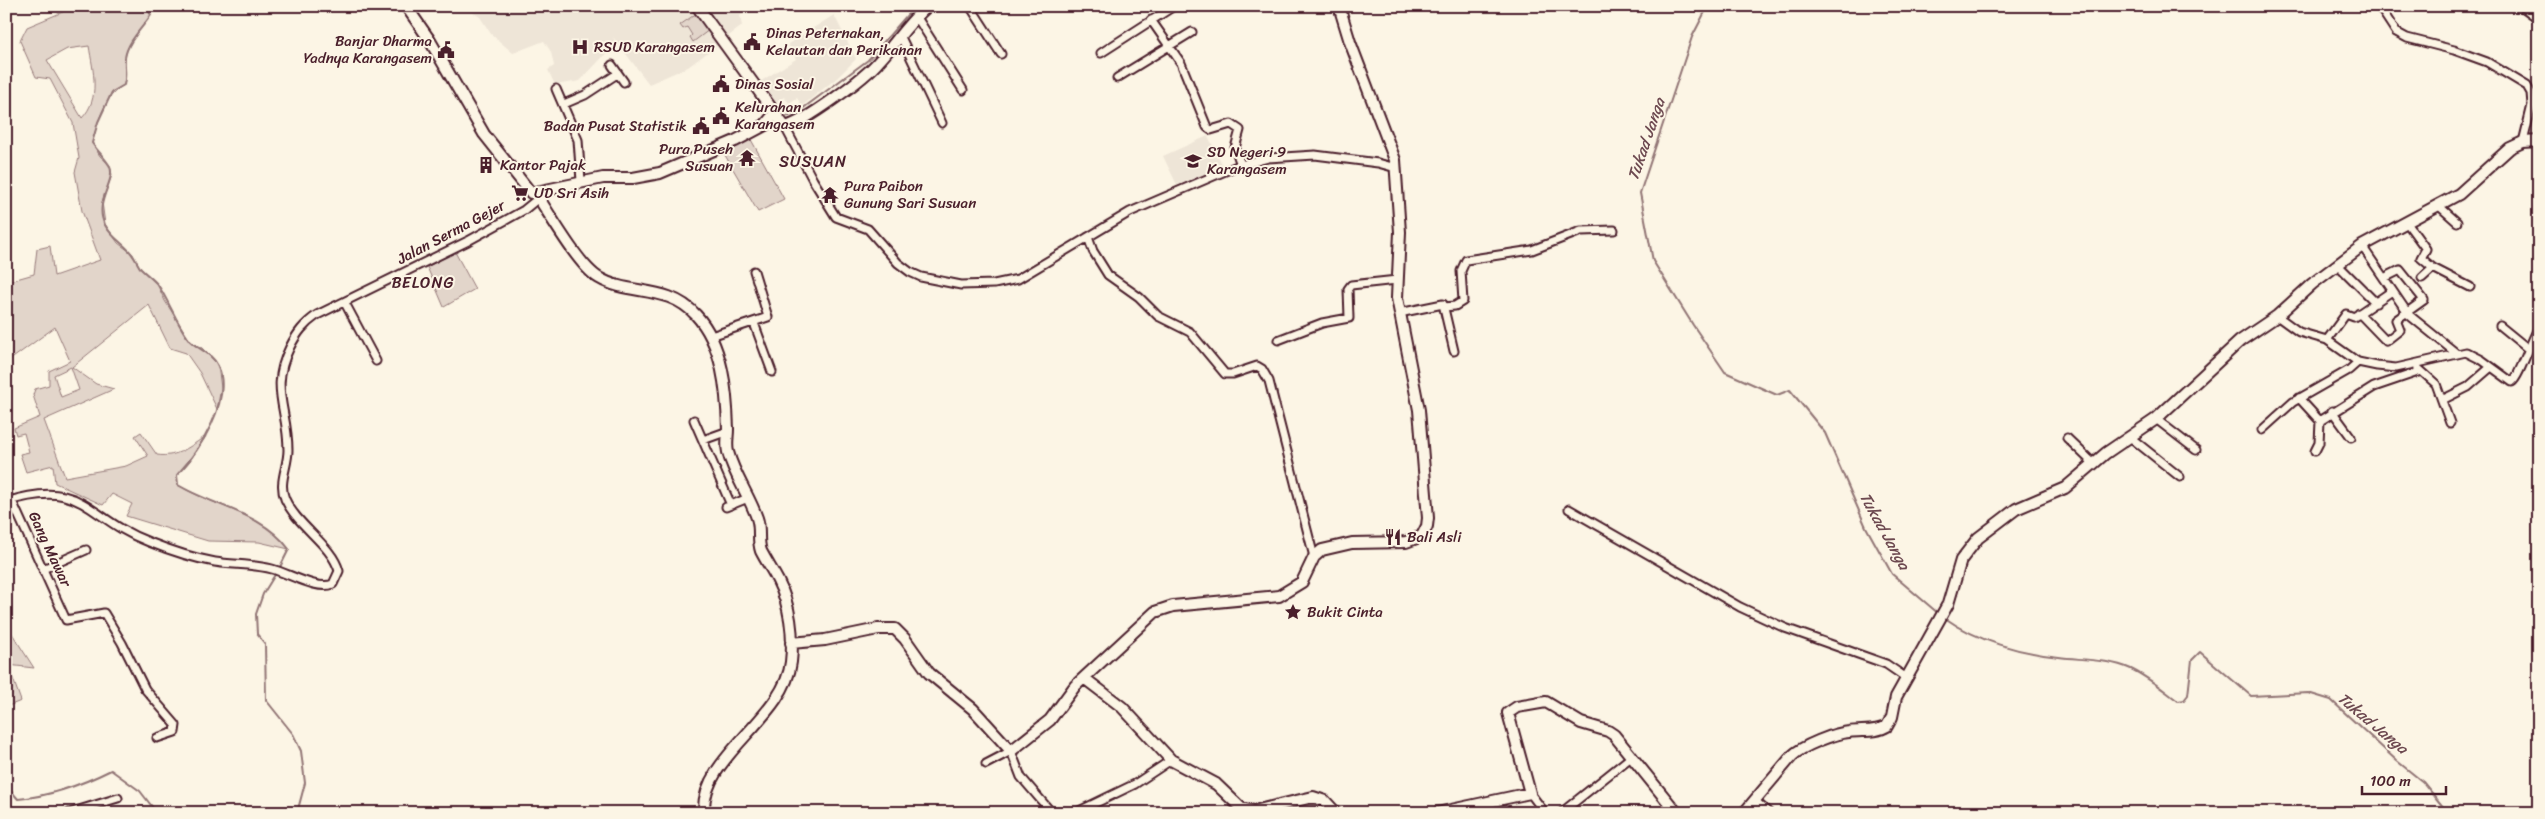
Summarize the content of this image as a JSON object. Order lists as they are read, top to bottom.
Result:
{
  "streets": {
    "street": ["Jalan Serma Gejer", "Gang Mawar"]
  },
  "crossings": [
    ["Jalan Serma Gejer", "Gang Mawar"]
  ],
  "districts": ["SUSUAN", "BELONG"],
  "water": ["Tukad Janga"],
  "places": {
    "public building": [
      "Dinas Peternakan, Kelautan dan Perikanan",
      "Banjar Dharma Yadnya Karangasem",
      "Dinas Sosial",
      "Kelurahan Karangasem",
      "Badan Pusat Statistik"
    ],
    "hospital": ["RSUD Karangasem"],
    "temple": ["Pura Puseh Susuan", "Pura Paibon Gunung Sari Susuan"],
    "school or university": ["SD Negeri 9 Karangasem"],
    "building": ["Kantor Pajak"],
    "supermarket": ["UD Sri Asih"],
    "restaurant": ["Bali Asli"],
    "place": ["Bukit Cinta"]
  },
  "scale_bar": "100 m"
}
